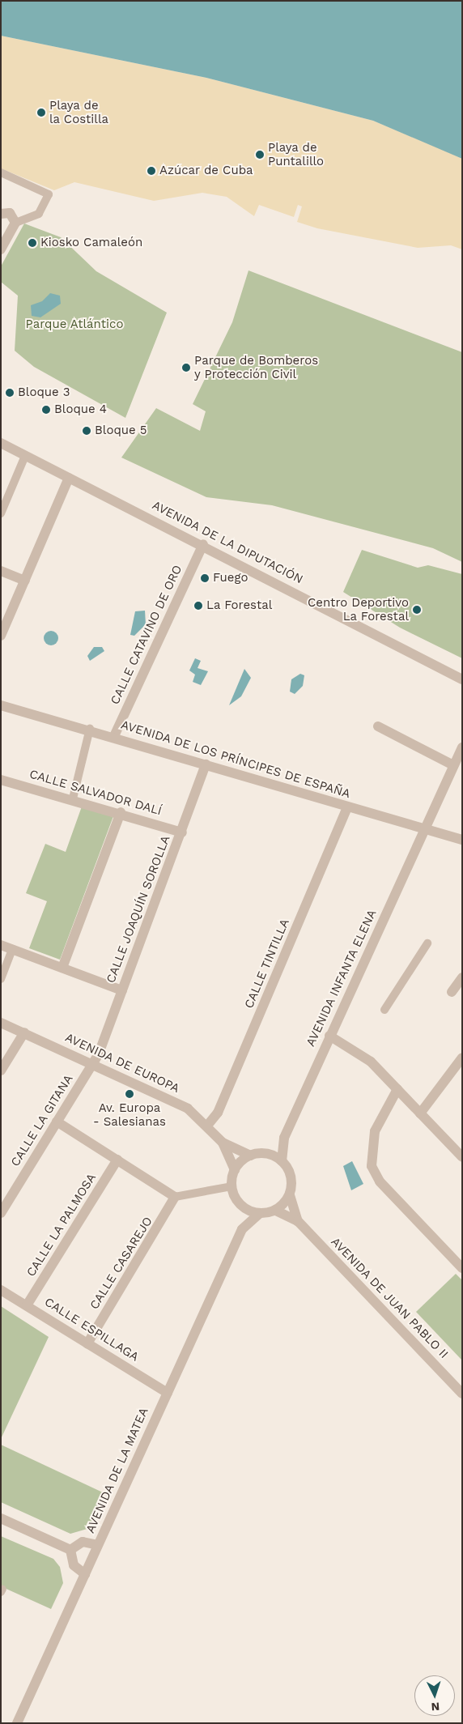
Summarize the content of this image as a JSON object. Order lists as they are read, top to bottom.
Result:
{
  "streets": {
    "street": [
      "AVENIDA DE LA DIPUTACIÓN",
      "CALLE CATAVINO DE ORO",
      "AVENIDA DE LOS PRÍNCIPES DE ESPAÑA",
      "CALLE SALVADOR DALÍ",
      "CALLE JOAQUÍN SOROLLA",
      "CALLE TINTILLA",
      "AVENIDA INFANTA ELENA",
      "AVENIDA DE EUROPA",
      "CALLE LA GITANA",
      "CALLE LA PALMOSA",
      "CALLE CASAREJO",
      "AVENIDA DE JUAN PABLO II",
      "CALLE ESPILLAGA",
      "AVENIDA DE LA MATEA"
    ]
  },
  "crossings": [
    ["AVENIDA DE LA DIPUTACIÓN", "CALLE CATAVINO DE ORO"],
    ["CALLE CATAVINO DE ORO", "AVENIDA DE LOS PRÍNCIPES DE ESPAÑA"],
    ["AVENIDA DE LOS PRÍNCIPES DE ESPAÑA", "CALLE JOAQUÍN SOROLLA"],
    ["AVENIDA DE LOS PRÍNCIPES DE ESPAÑA", "CALLE TINTILLA"],
    ["AVENIDA DE LOS PRÍNCIPES DE ESPAÑA", "AVENIDA INFANTA ELENA"],
    ["CALLE SALVADOR DALÍ", "CALLE JOAQUÍN SOROLLA"],
    ["CALLE JOAQUÍN SOROLLA", "AVENIDA DE EUROPA"],
    ["CALLE JOAQUÍN SOROLLA", "CALLE LA GITANA"],
    ["CALLE TINTILLA", "AVENIDA DE EUROPA"],
    ["AVENIDA INFANTA ELENA", "AVENIDA DE EUROPA"],
    ["AVENIDA INFANTA ELENA", "AVENIDA DE JUAN PABLO II"],
    ["AVENIDA INFANTA ELENA", "AVENIDA DE LA MATEA"],
    ["AVENIDA DE EUROPA", "CALLE LA GITANA"],
    ["AVENIDA DE EUROPA", "AVENIDA DE JUAN PABLO II"],
    ["AVENIDA DE EUROPA", "AVENIDA DE LA MATEA"],
    ["CALLE LA PALMOSA", "CALLE ESPILLAGA"],
    ["CALLE CASAREJO", "CALLE ESPILLAGA"],
    ["AVENIDA DE JUAN PABLO II", "AVENIDA DE LA MATEA"],
    ["CALLE ESPILLAGA", "AVENIDA DE LA MATEA"]
  ],
  "parks": ["Parque Atlántico"],
  "places": [
    "Playa de la Costilla",
    "Playa de Puntalillo",
    "Azúcar de Cuba",
    "Kiosko Camaleón",
    "Parque de Bomberos y Protección Civil",
    "Bloque 3",
    "Bloque 4",
    "Bloque 5",
    "Fuego",
    "La Forestal",
    "Centro Deportivo La Forestal",
    "Av. Europa - Salesianas"
  ],
  "north": "bottom"
}
